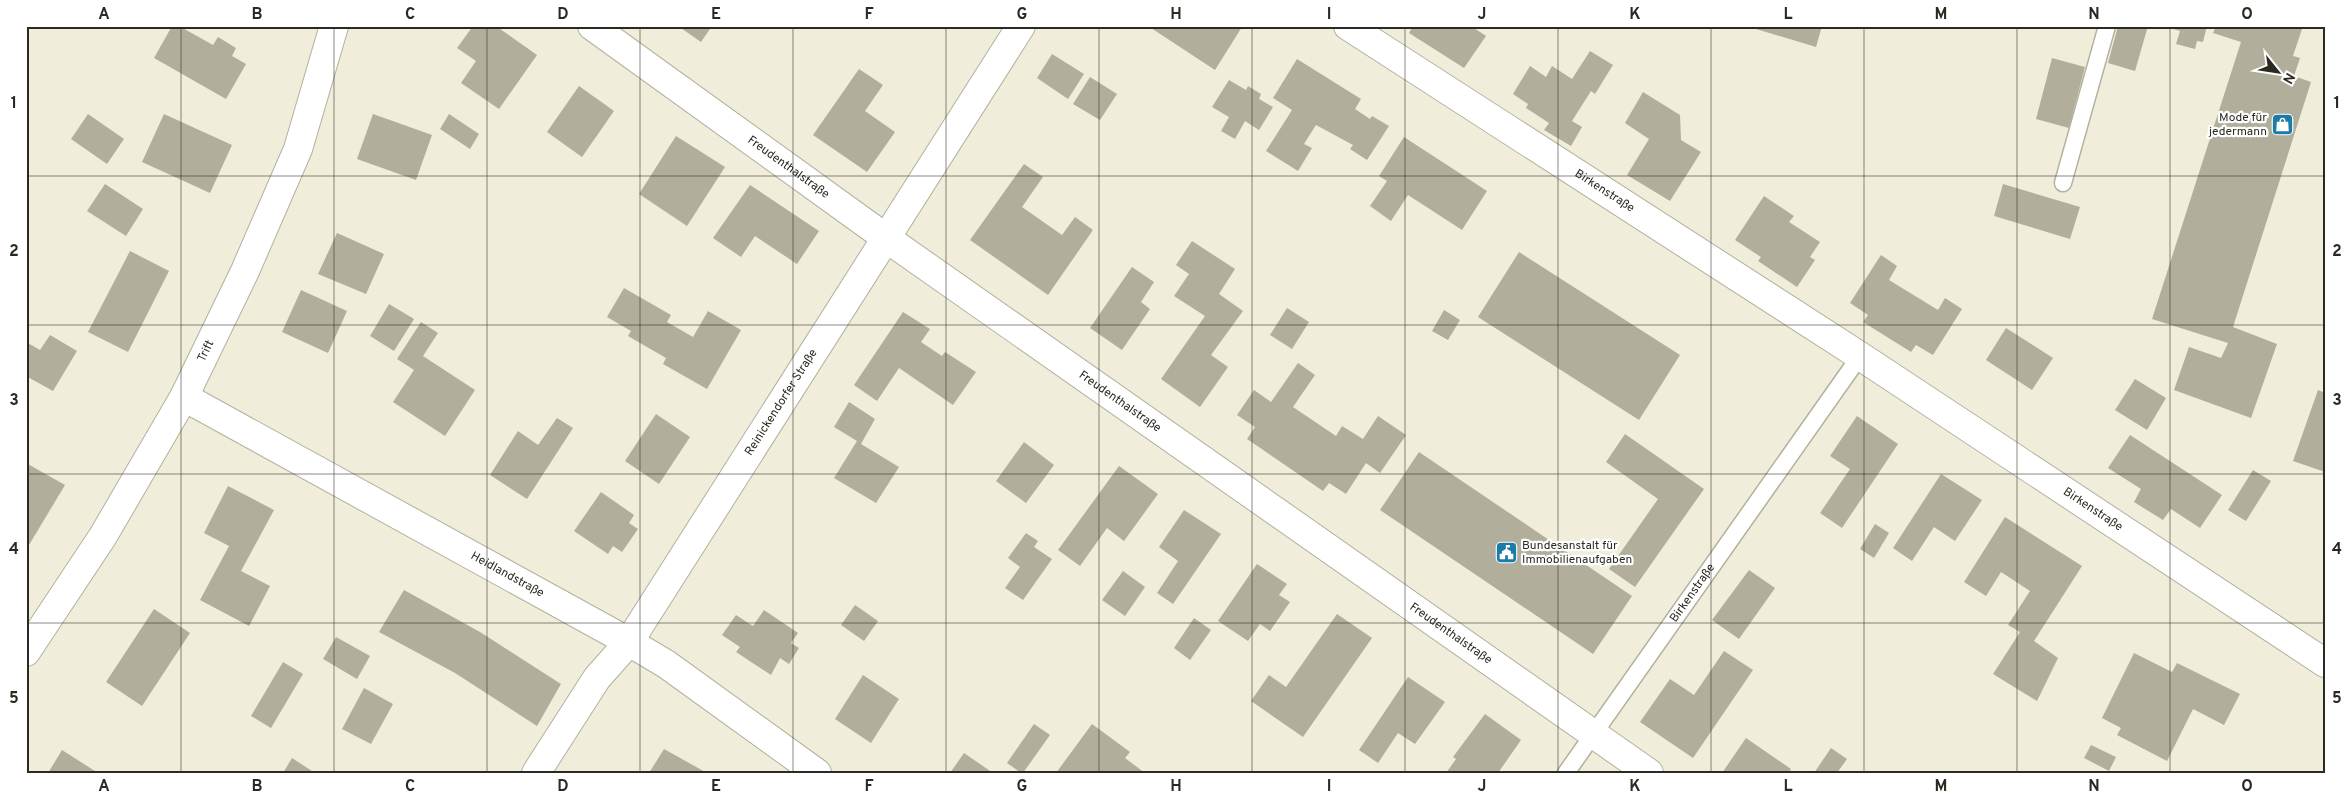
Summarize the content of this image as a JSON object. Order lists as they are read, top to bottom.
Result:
{
  "streets": {
    "street": [
      "Freudenthalstraße",
      "Birkenstraße",
      "Trift",
      "Reinickendorfer Straße",
      "Heidlandstraße"
    ]
  },
  "crossings": [
    ["Freudenthalstraße", "Birkenstraße"],
    ["Freudenthalstraße", "Reinickendorfer Straße"],
    ["Trift", "Heidlandstraße"],
    ["Reinickendorfer Straße", "Heidlandstraße"]
  ],
  "places": {
    "shop": ["Mode für jedermann"],
    "public building": ["Bundesanstalt für Immobilienaufgaben"]
  },
  "north": "bottom right",
  "grid": {
    "columns": [
      "A",
      "B",
      "C",
      "D",
      "E",
      "F",
      "G",
      "H",
      "I",
      "J",
      "K",
      "L",
      "M",
      "N",
      "O"
    ],
    "rows": [
      "1",
      "2",
      "3",
      "4",
      "5"
    ]
  }
}
